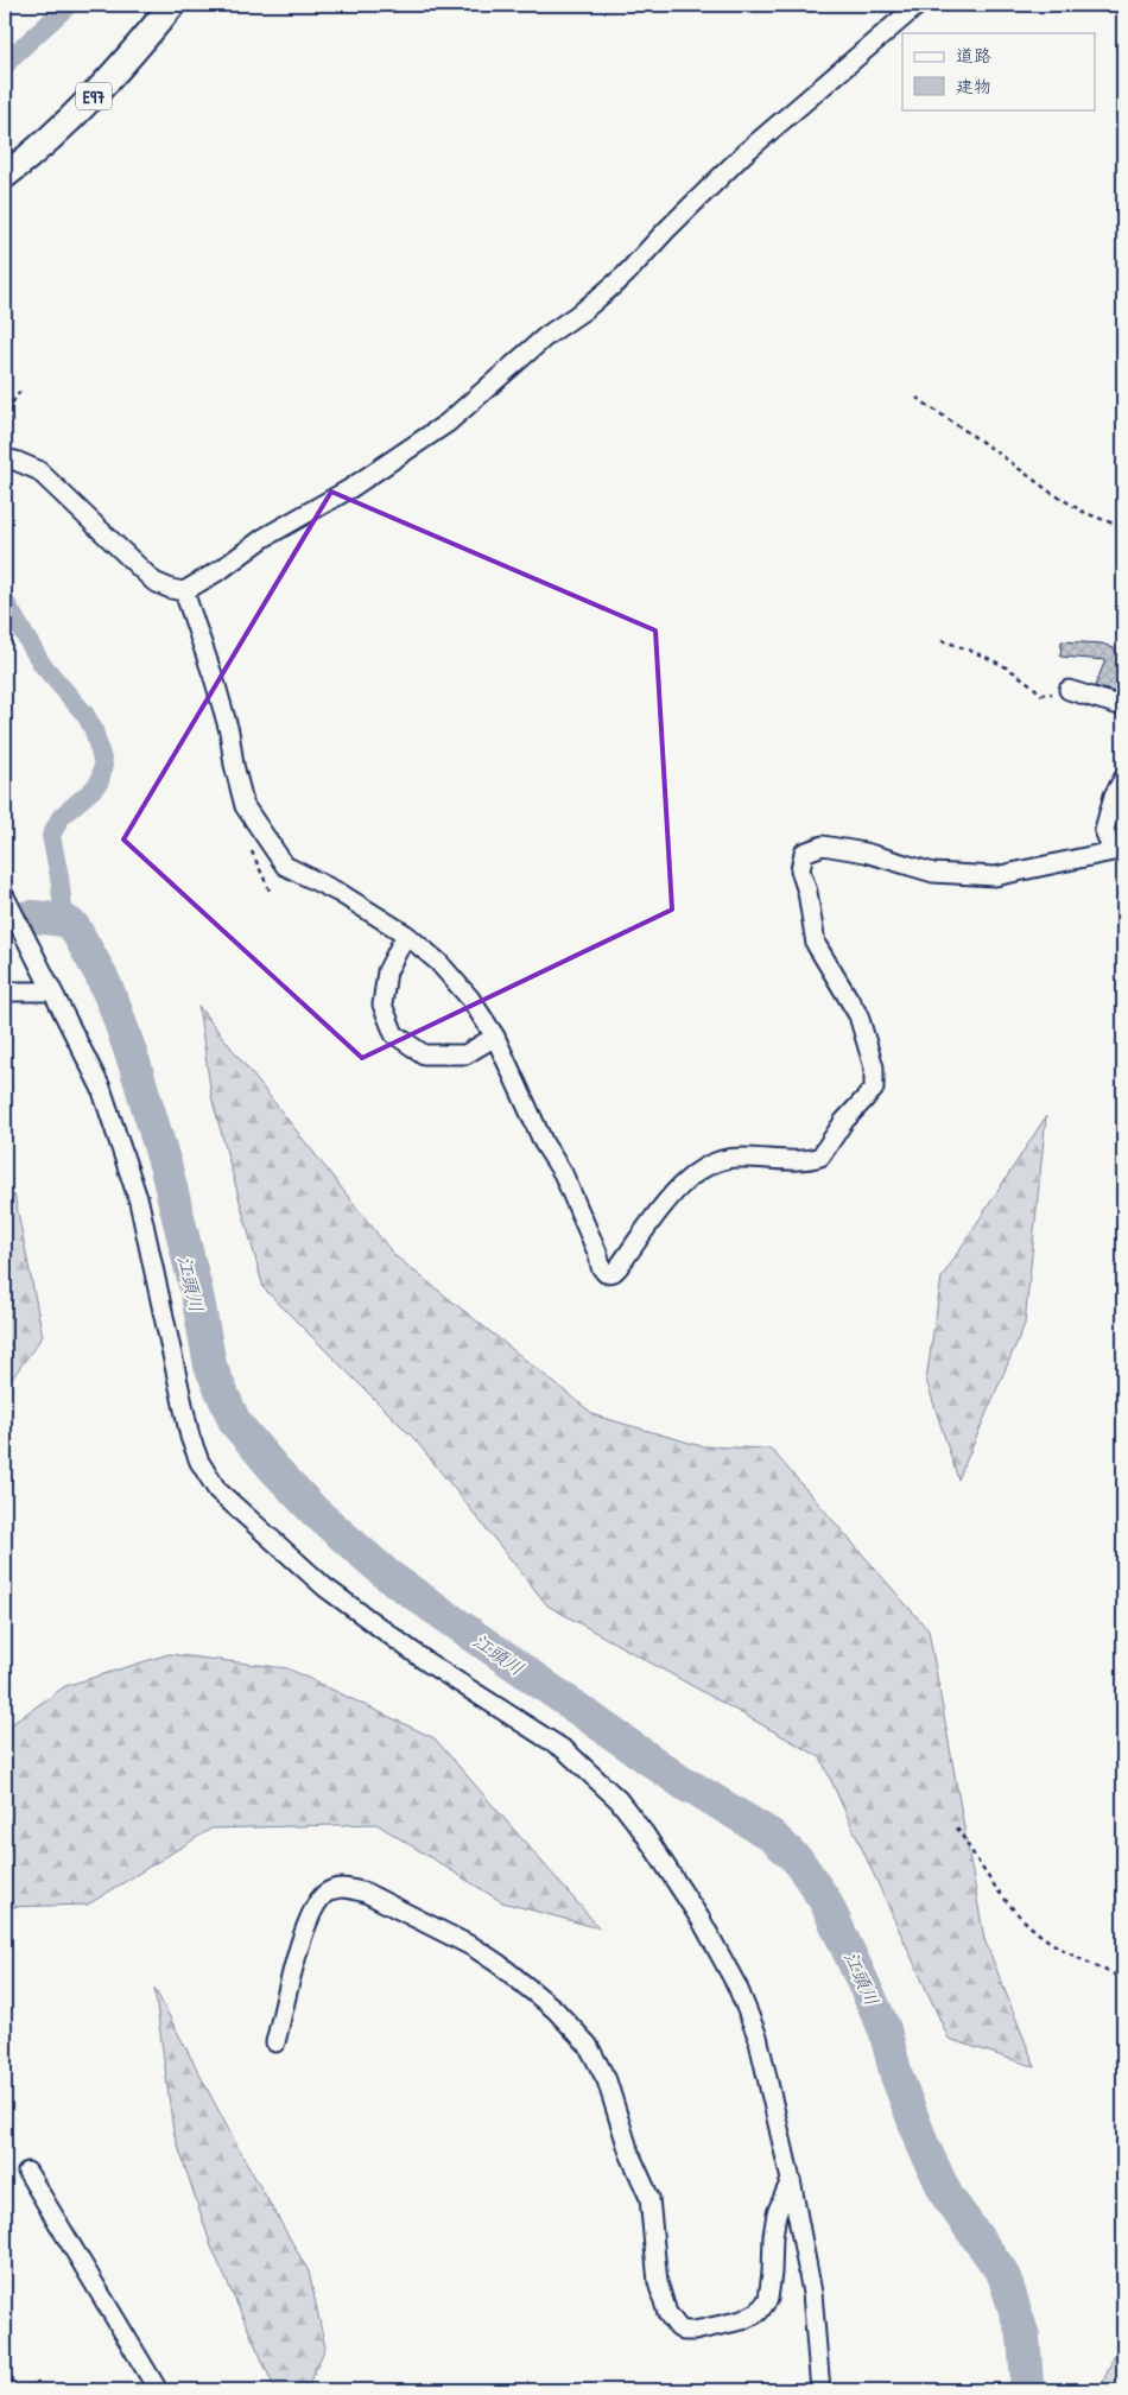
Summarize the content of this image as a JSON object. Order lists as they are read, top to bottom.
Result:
{
  "streets": {
    "highway": ["E97"]
  },
  "water": ["江頭川"],
  "legend": ["道路", "建物"]
}
